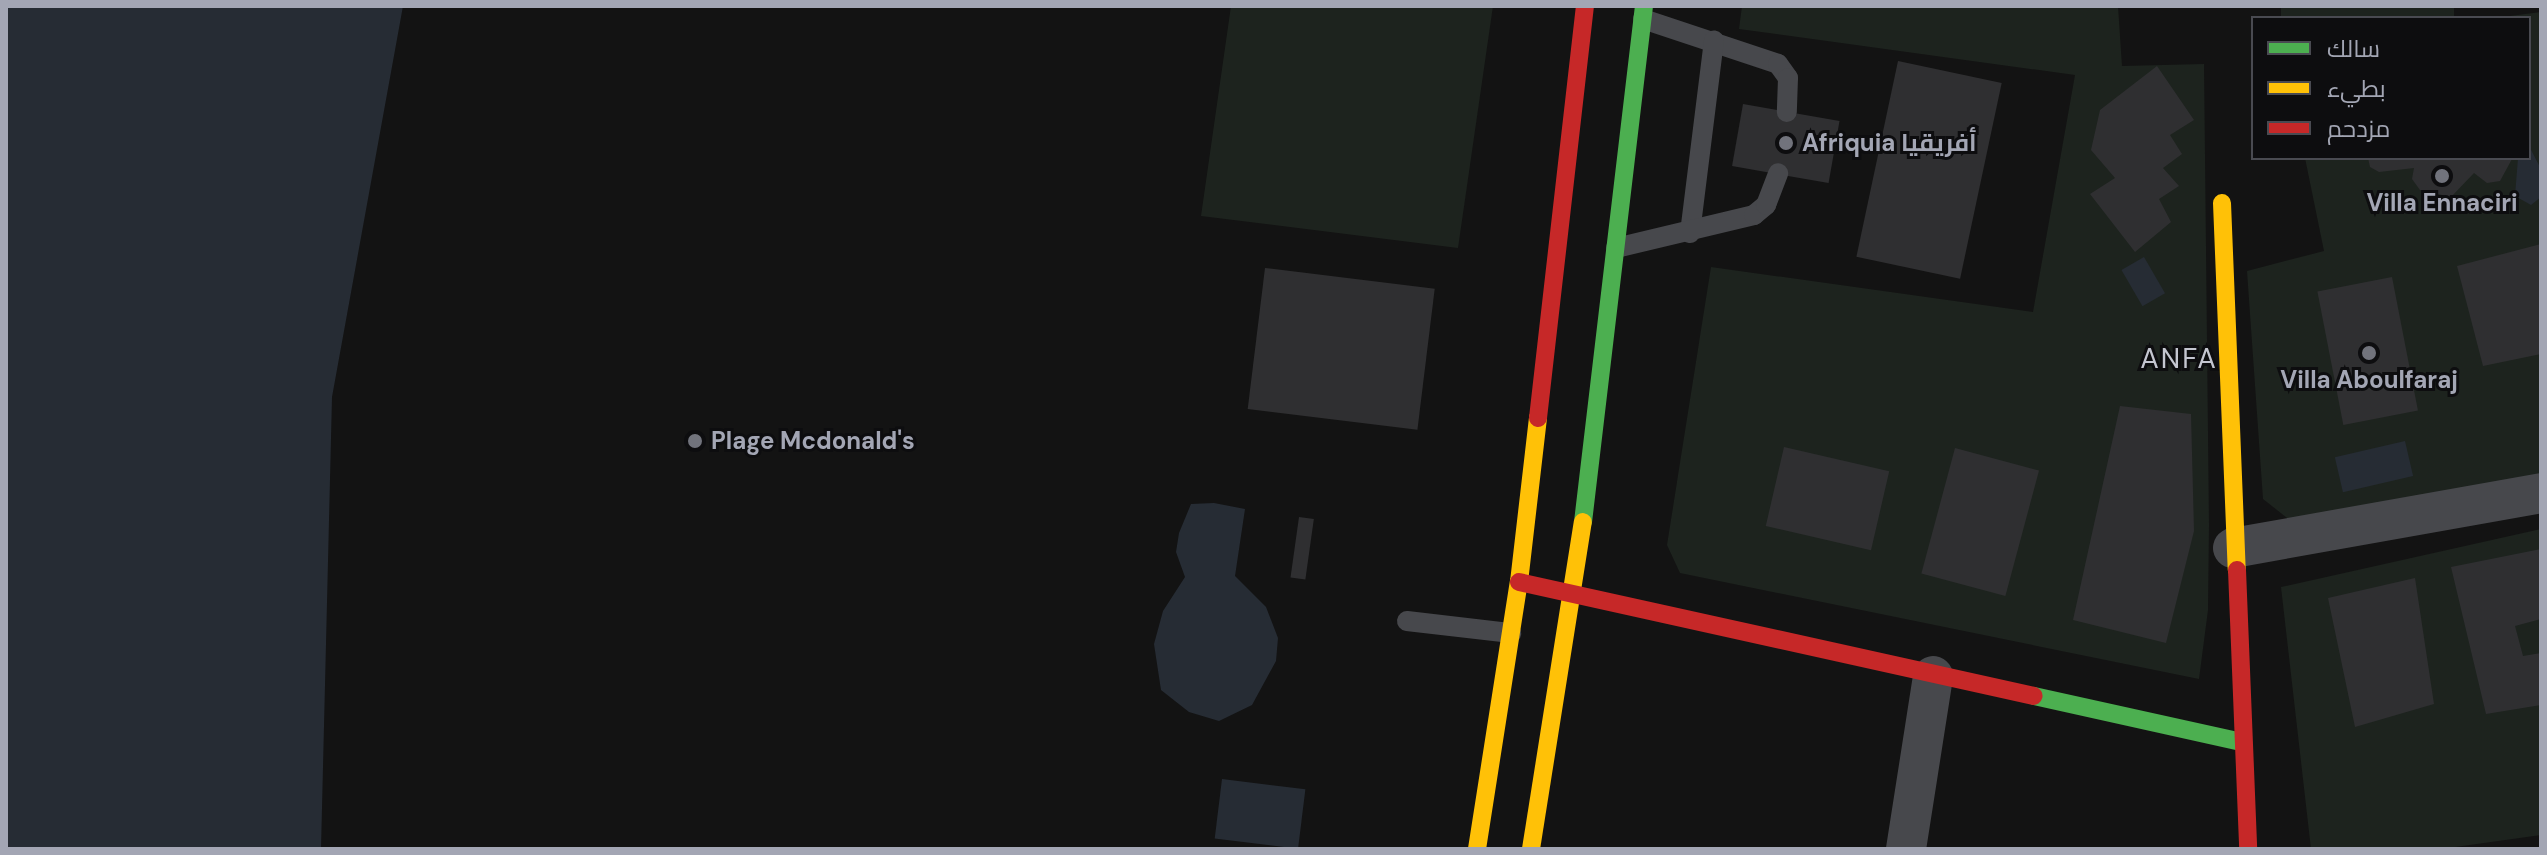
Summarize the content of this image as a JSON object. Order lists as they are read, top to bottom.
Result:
{
  "districts": ["ANFA"],
  "places": [
    "Afriquia أفريقيا",
    "Villa Ennaciri",
    "Villa Aboulfaraj",
    "Plage Mcdonald's"
  ],
  "legend": ["سالك", "بطيء", "مزدحم"]
}
